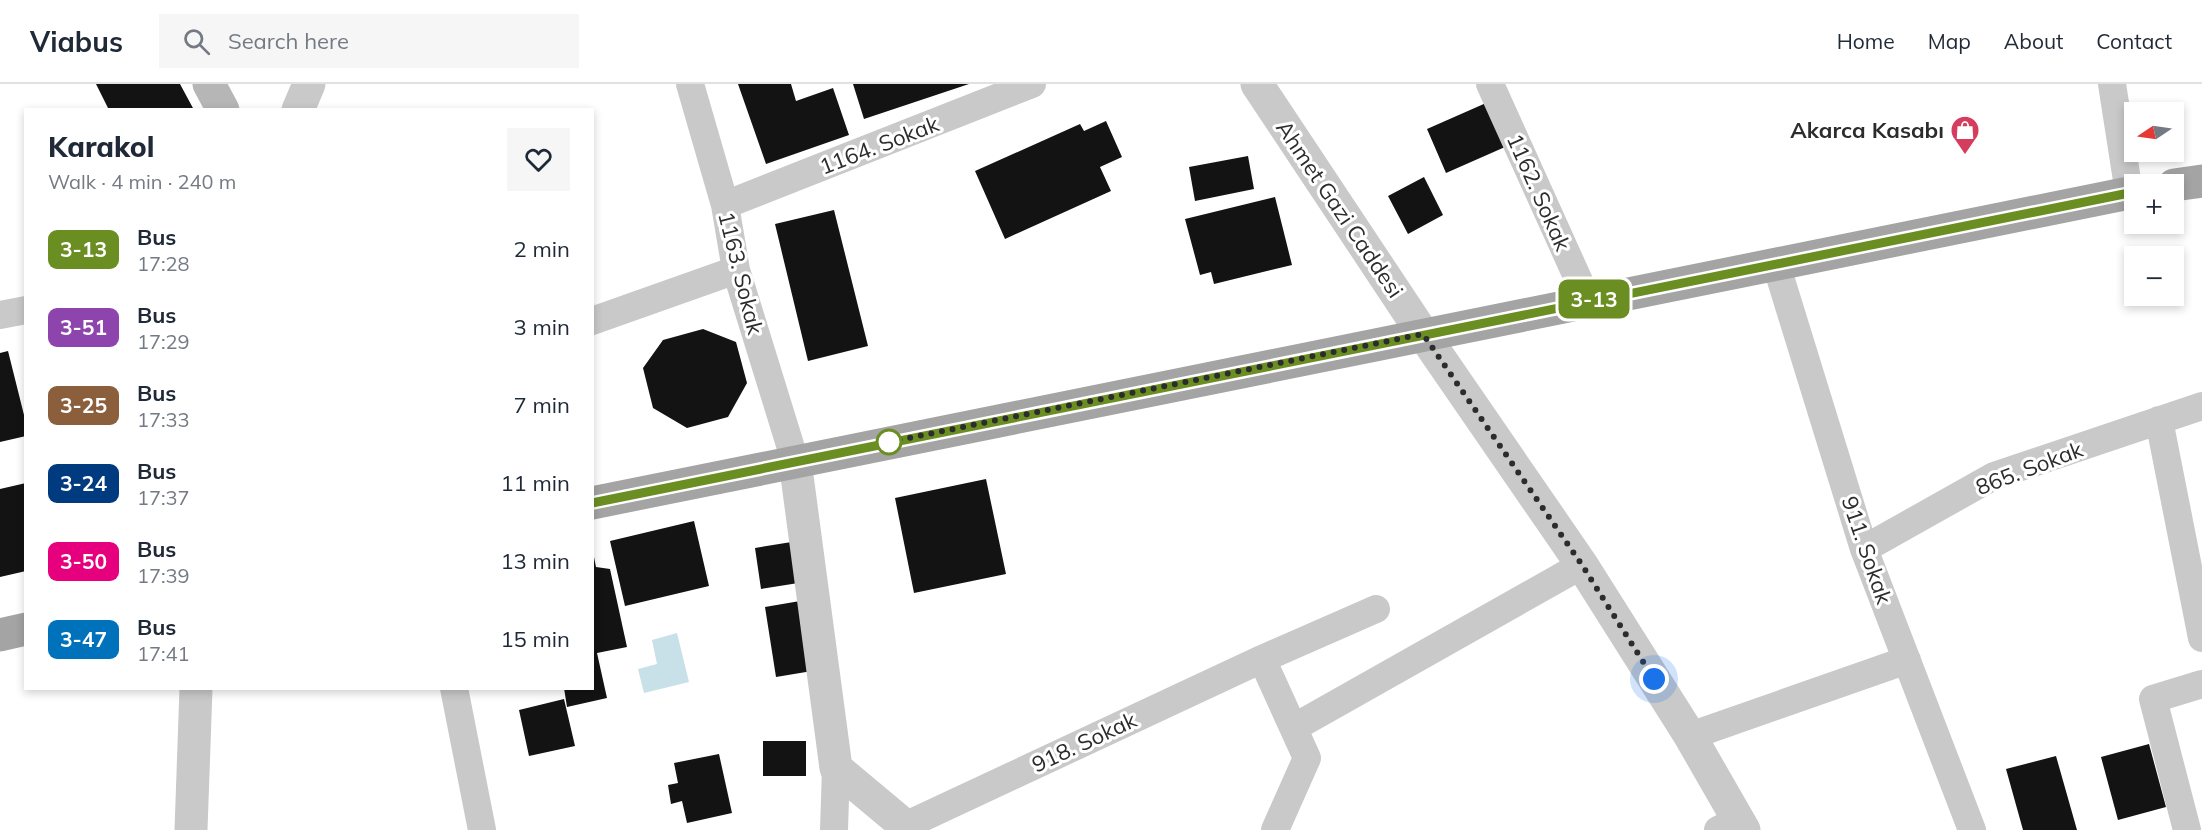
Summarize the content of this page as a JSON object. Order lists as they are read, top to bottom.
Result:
{
  "streets": {
    "street": [
      "1164. Sokak",
      "1162. Sokak",
      "Ahmet Gazi Caddesi",
      "1163. Sokak",
      "865. Sokak",
      "911. Sokak",
      "918. Sokak"
    ]
  },
  "crossings": [
    ["1164. Sokak", "1163. Sokak"],
    ["865. Sokak", "911. Sokak"]
  ],
  "places": {
    "shop": ["Akarca Kasabı"]
  },
  "lines": ["bus line 3-13"],
  "north": "left",
  "page": {
    "header": "Viabus",
    "search": "Search here",
    "nav": [
      "Home",
      "Map",
      "About",
      "Contact"
    ],
    "on_map": "3-13",
    "map_buttons": ["+", "−"],
    "heading": ["Karakol", "Walk · 4 min · 240 m"],
    "list": [
      {
        "mark": "3-13",
        "name": "Bus",
        "note": "17:28",
        "value": "2 min"
      },
      {
        "mark": "3-51",
        "name": "Bus",
        "note": "17:29",
        "value": "3 min"
      },
      {
        "mark": "3-25",
        "name": "Bus",
        "note": "17:33",
        "value": "7 min"
      },
      {
        "mark": "3-24",
        "name": "Bus",
        "note": "17:37",
        "value": "11 min"
      },
      {
        "mark": "3-50",
        "name": "Bus",
        "note": "17:39",
        "value": "13 min"
      },
      {
        "mark": "3-47",
        "name": "Bus",
        "note": "17:41",
        "value": "15 min"
      }
    ]
  }
}
